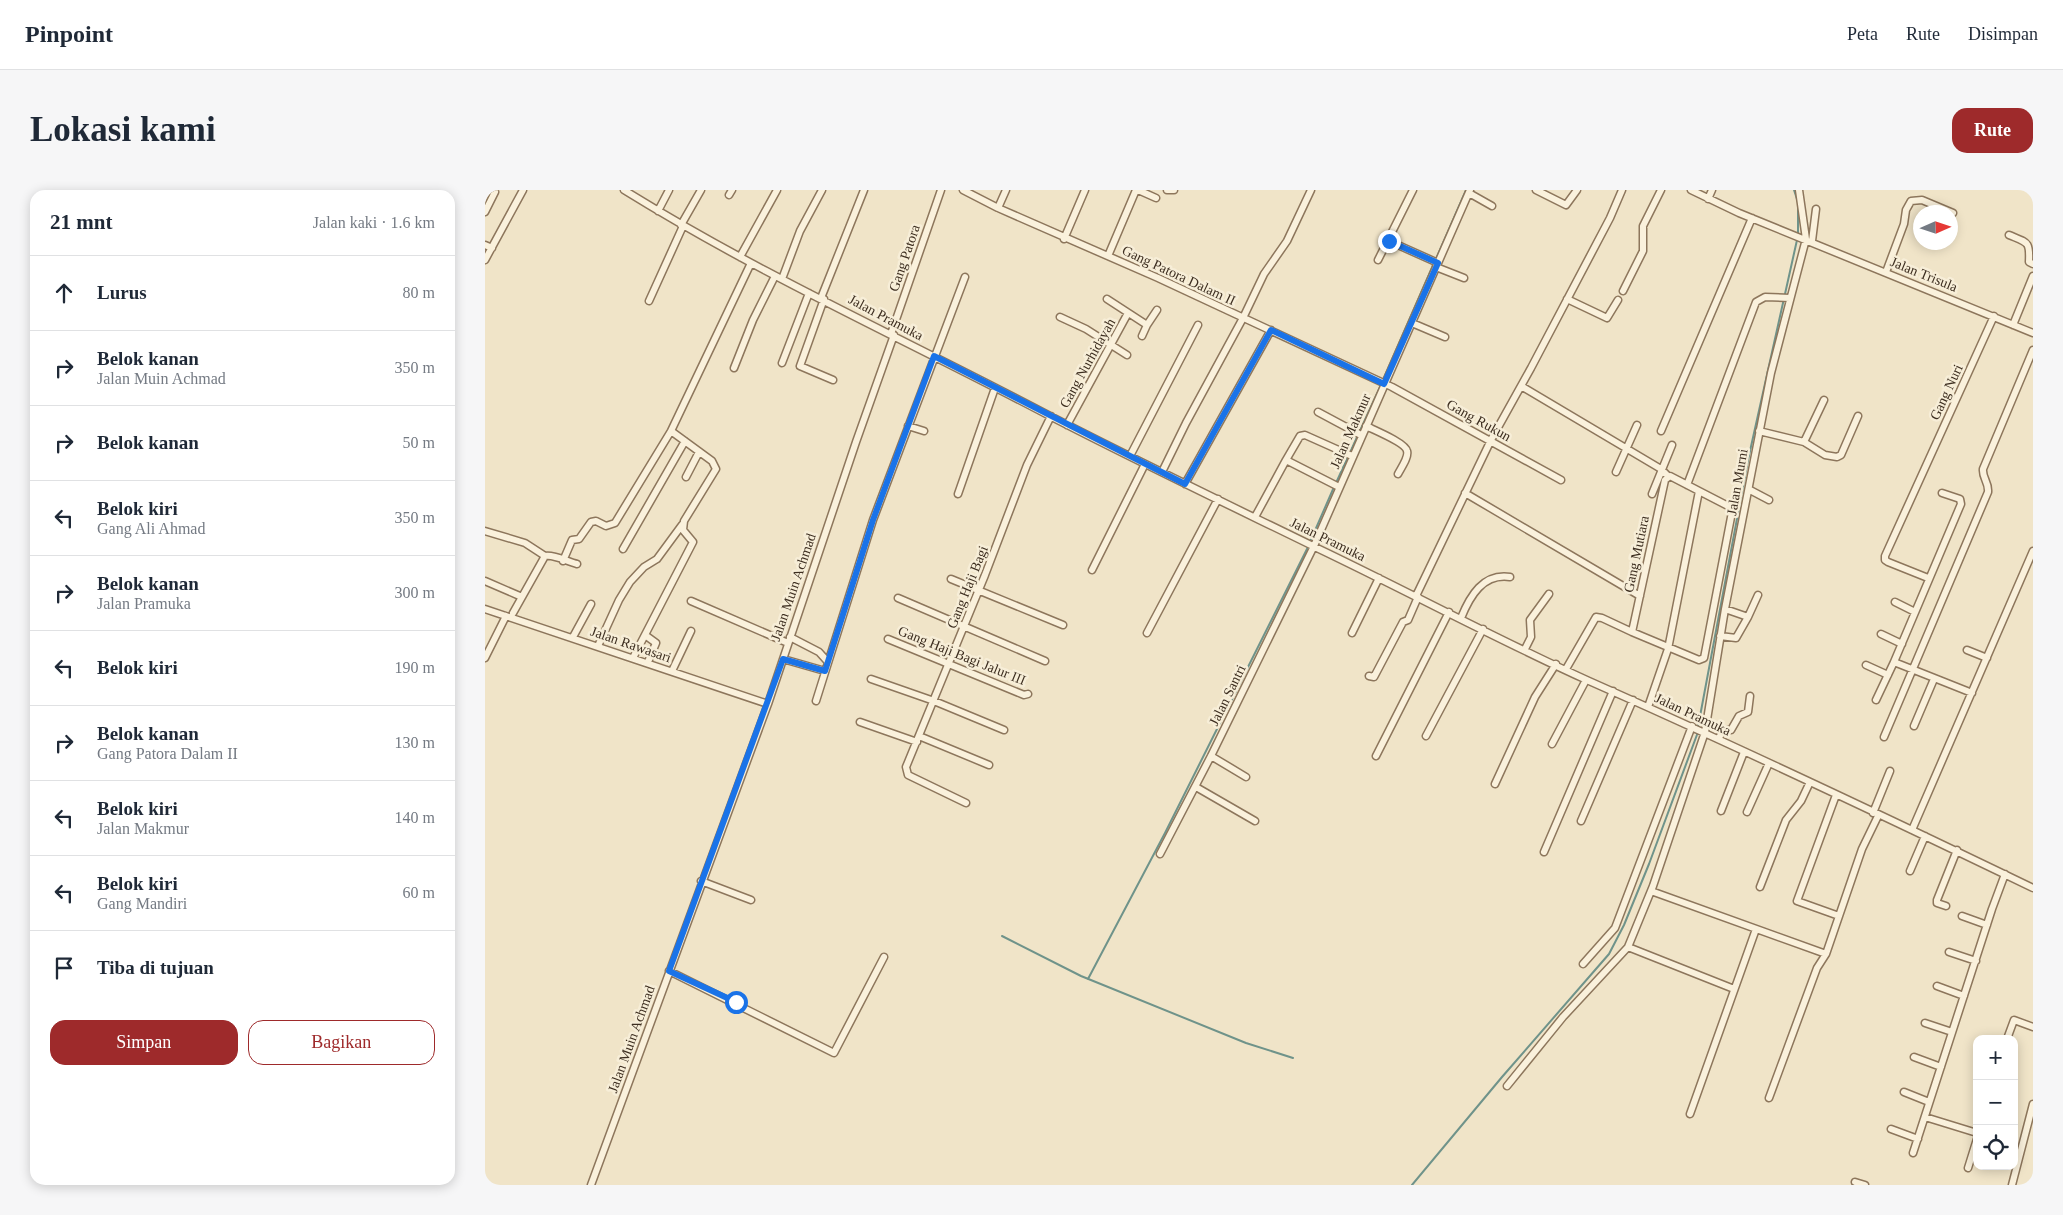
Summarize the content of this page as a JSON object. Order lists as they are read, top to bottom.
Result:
{
  "streets": {
    "street": [
      "Gang Patora",
      "Jalan Trisula",
      "Gang Patora Dalam II",
      "Jalan Pramuka",
      "Gang Nurhidayah",
      "Gang Nuri",
      "Gang Rukun",
      "Jalan Makmur",
      "Jalan Murni",
      "Gang Mutiara",
      "Jalan Muin Achmad",
      "Gang Haji Bagi",
      "Jalan Rawasari",
      "Gang Haji Bagi Jalur III",
      "Jalan Santri"
    ]
  },
  "crossings": [
    ["Gang Patora", "Jalan Pramuka"],
    ["Gang Patora", "Jalan Muin Achmad"],
    ["Jalan Trisula", "Gang Nuri"],
    ["Jalan Trisula", "Jalan Murni"],
    ["Gang Patora Dalam II", "Gang Rukun"],
    ["Gang Patora Dalam II", "Jalan Makmur"],
    ["Jalan Pramuka", "Gang Nurhidayah"],
    ["Jalan Pramuka", "Jalan Makmur"],
    ["Jalan Pramuka", "Jalan Murni"],
    ["Jalan Pramuka", "Jalan Muin Achmad"],
    ["Jalan Pramuka", "Gang Haji Bagi"],
    ["Jalan Pramuka", "Jalan Santri"],
    ["Gang Rukun", "Jalan Makmur"],
    ["Jalan Makmur", "Jalan Santri"],
    ["Jalan Muin Achmad", "Jalan Rawasari"],
    ["Gang Haji Bagi", "Gang Haji Bagi Jalur III"]
  ],
  "north": "right",
  "page": {
    "header": "Pinpoint",
    "nav": ["Peta", "Rute", "Disimpan"],
    "buttons": [
      "Rute",
      ["Simpan", "Bagikan"]
    ],
    "title": "Lokasi kami",
    "heading": ["21 mnt", "Jalan kaki · 1.6 km"],
    "list": [
      ["Lurus", "80 m"],
      ["Belok kanan", "Jalan Muin Achmad", "350 m"],
      ["Belok kanan", "50 m"],
      ["Belok kiri", "Gang Ali Ahmad", "350 m"],
      ["Belok kanan", "Jalan Pramuka", "300 m"],
      ["Belok kiri", "190 m"],
      ["Belok kanan", "Gang Patora Dalam II", "130 m"],
      ["Belok kiri", "Jalan Makmur", "140 m"],
      ["Belok kiri", "Gang Mandiri", "60 m"],
      "Tiba di tujuan"
    ],
    "map_buttons": ["+", "−"]
  }
}
